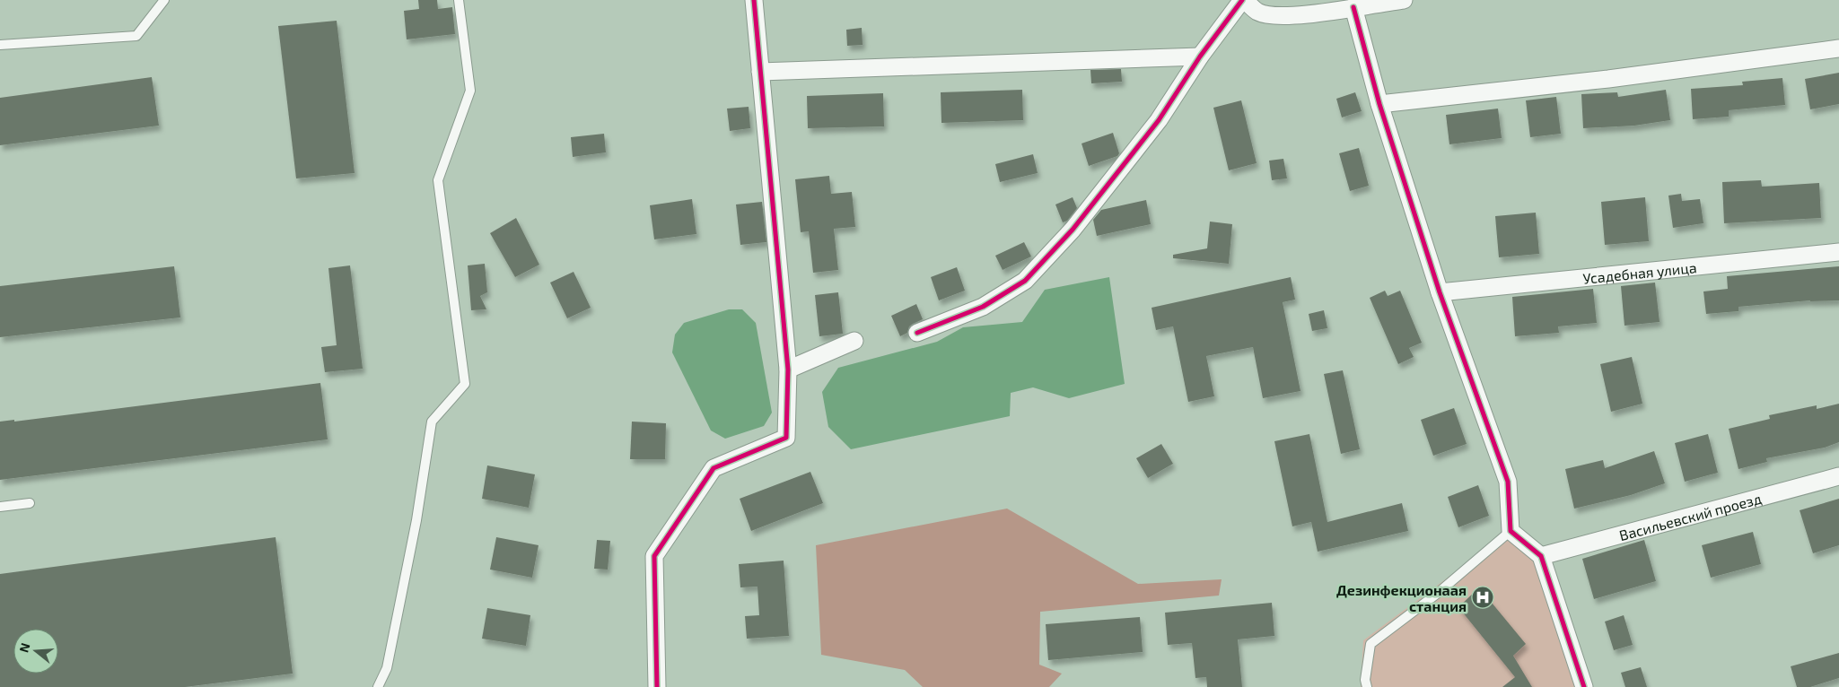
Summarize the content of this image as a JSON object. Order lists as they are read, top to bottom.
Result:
{
  "streets": {
    "street": ["Усадебная улица", "Васильевский проезд"]
  },
  "places": {
    "hospital": ["Дезинфекционаая станция"]
  },
  "north": "left"
}
